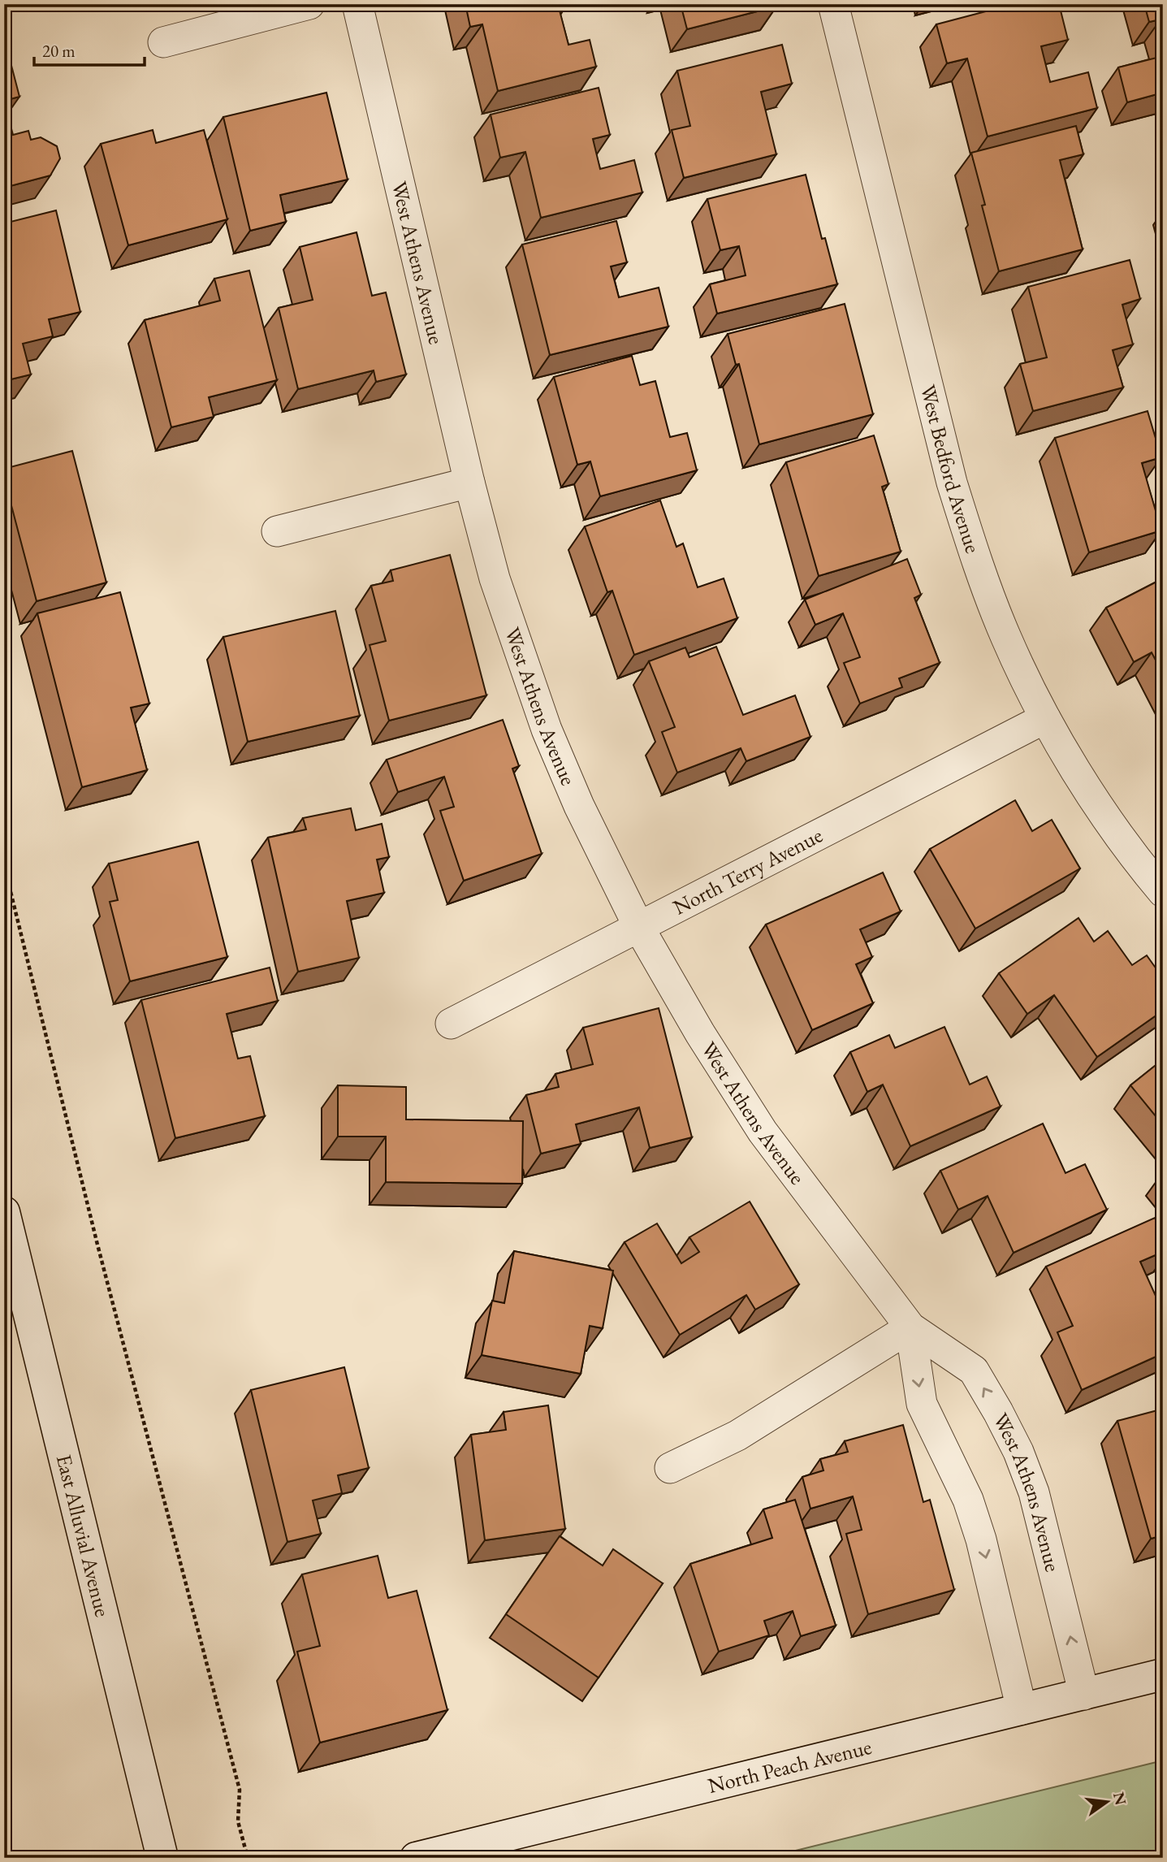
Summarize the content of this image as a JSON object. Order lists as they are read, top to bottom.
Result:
{
  "streets": {
    "street": [
      "West Athens Avenue",
      "West Bedford Avenue",
      "North Terry Avenue",
      "East Alluvial Avenue",
      "North Peach Avenue"
    ]
  },
  "crossings": [
    ["West Athens Avenue", "North Terry Avenue"],
    ["West Athens Avenue", "North Peach Avenue"],
    ["West Bedford Avenue", "North Terry Avenue"]
  ],
  "scale_bar": "20 m",
  "north": "right"
}
